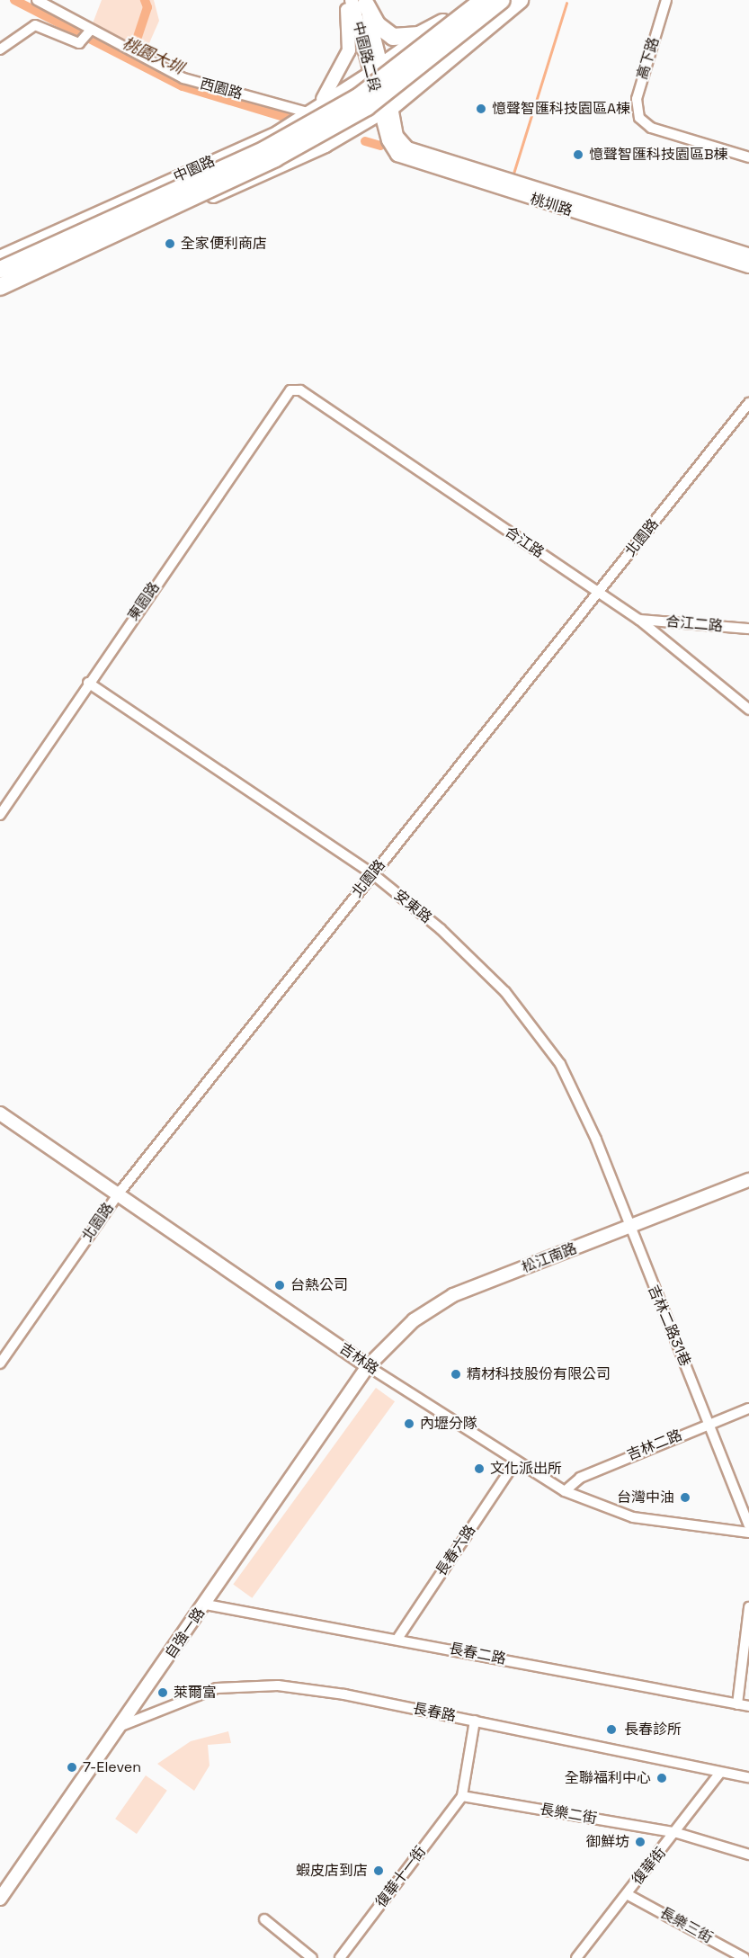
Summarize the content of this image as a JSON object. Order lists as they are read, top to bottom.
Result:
{
  "streets": {
    "street": [
      "中園路二段",
      "高下路",
      "西園路",
      "中園路",
      "桃圳路",
      "北園路",
      "合江路",
      "東園路",
      "合江二路",
      "安東路",
      "松江南路",
      "吉林二路31巷",
      "吉林路",
      "吉林二路",
      "長春六路",
      "自強一路",
      "長春二路",
      "長春路",
      "長樂二街",
      "復華街",
      "復華十一街",
      "長樂三街"
    ]
  },
  "crossings": [
    ["中園路二段", "中園路"],
    ["中園路二段", "桃圳路"],
    ["西園路", "中園路"],
    ["北園路", "合江路"],
    ["北園路", "安東路"],
    ["北園路", "吉林路"],
    ["合江路", "東園路"],
    ["合江路", "合江二路"],
    ["東園路", "安東路"],
    ["安東路", "松江南路"],
    ["安東路", "吉林二路31巷"],
    ["松江南路", "吉林二路31巷"],
    ["松江南路", "吉林路"],
    ["松江南路", "自強一路"],
    ["吉林二路31巷", "吉林二路"],
    ["吉林路", "吉林二路"],
    ["吉林路", "長春六路"],
    ["吉林路", "自強一路"],
    ["長春六路", "長春二路"],
    ["自強一路", "長春二路"],
    ["自強一路", "長春路"],
    ["長春路", "復華街"],
    ["長樂二街", "復華街"],
    ["長樂二街", "復華十一街"],
    ["復華街", "長樂三街"]
  ],
  "water": ["桃園大圳"],
  "places": [
    "憶聲智匯科技園區A棟",
    "憶聲智匯科技園區B棟",
    "全家便利商店",
    "台熱公司",
    "精材科技股份有限公司",
    "內壢分隊",
    "文化派出所",
    "台灣中油",
    "萊爾富",
    "長春診所",
    "7-Eleven",
    "全聯福利中心",
    "御鮮坊",
    "蝦皮店到店"
  ]
}
